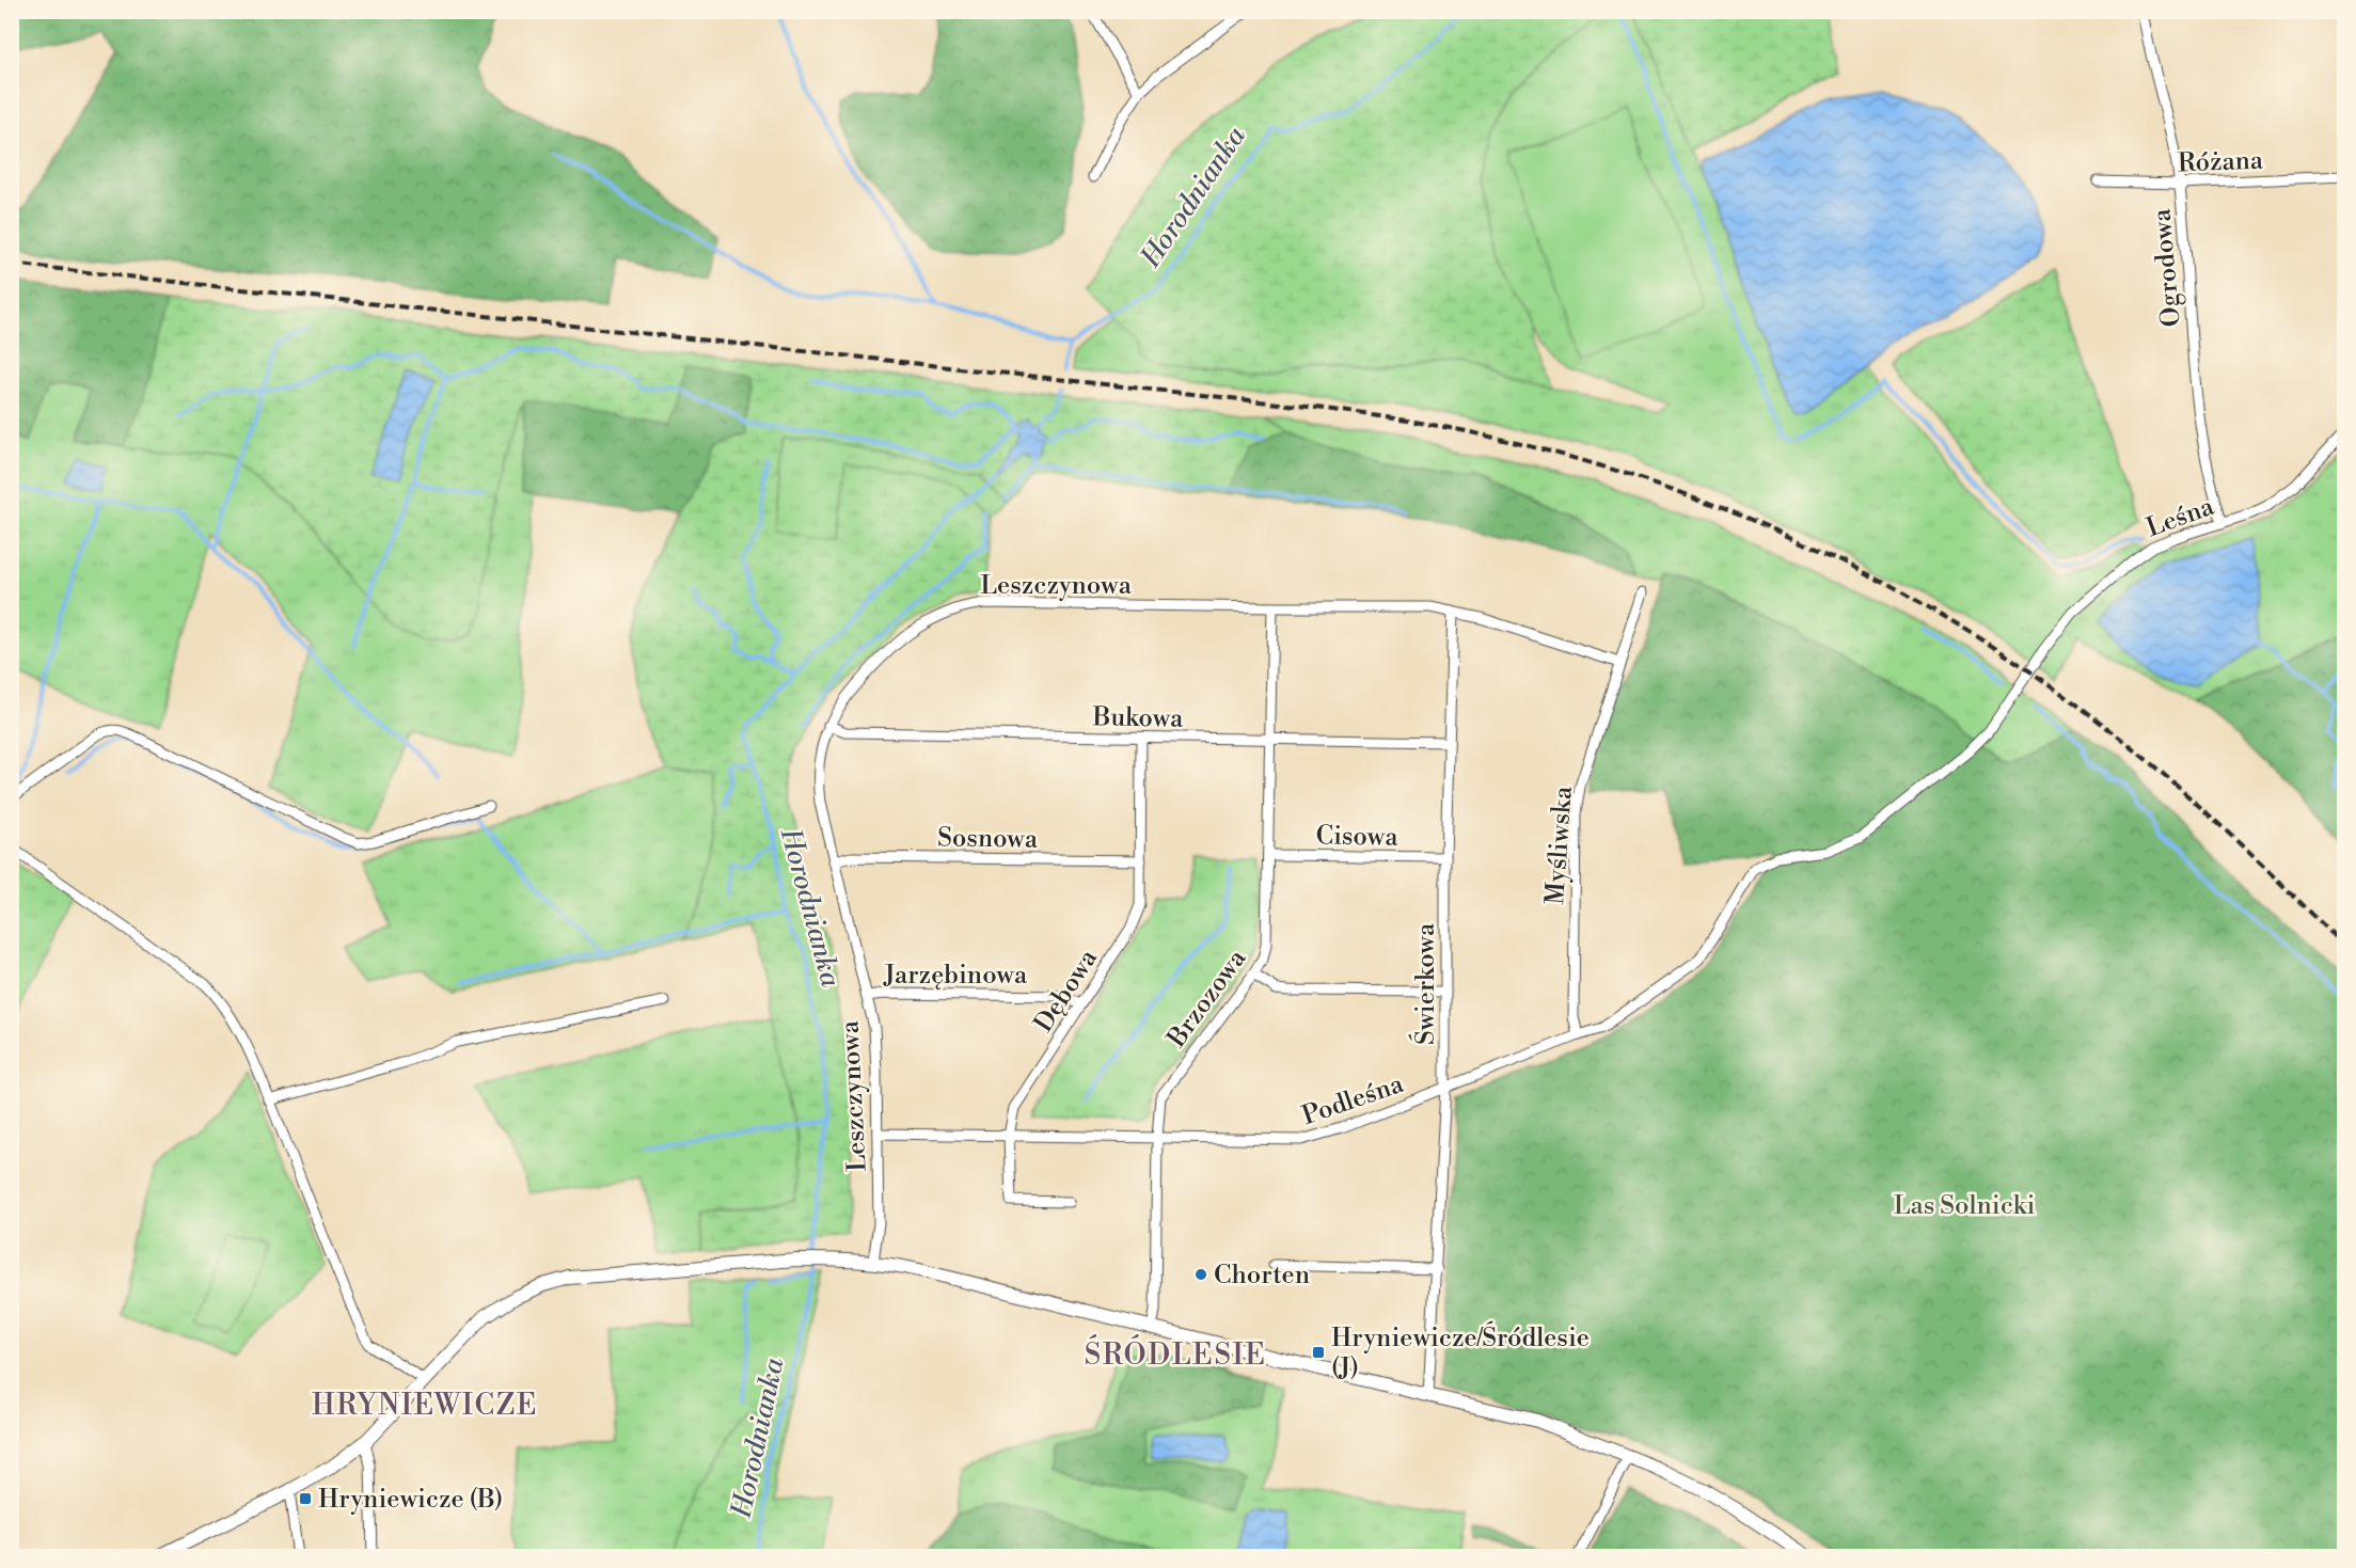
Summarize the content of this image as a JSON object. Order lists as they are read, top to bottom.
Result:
{
  "streets": {
    "street": [
      "Różana",
      "Ogrodowa",
      "Leśna",
      "Leszczynowa",
      "Bukowa",
      "Cisowa",
      "Sosnowa",
      "Myśliwska",
      "Jarzębinowa",
      "Świerkowa",
      "Dębowa",
      "Brzozowa",
      "Podleśna"
    ]
  },
  "crossings": [
    ["Różana", "Ogrodowa"],
    ["Ogrodowa", "Leśna"],
    ["Leśna", "Podleśna"],
    ["Leszczynowa", "Bukowa"],
    ["Leszczynowa", "Sosnowa"],
    ["Leszczynowa", "Jarzębinowa"],
    ["Leszczynowa", "Świerkowa"],
    ["Leszczynowa", "Brzozowa"],
    ["Leszczynowa", "Podleśna"],
    ["Bukowa", "Świerkowa"],
    ["Bukowa", "Dębowa"],
    ["Bukowa", "Brzozowa"],
    ["Cisowa", "Świerkowa"],
    ["Cisowa", "Brzozowa"],
    ["Sosnowa", "Dębowa"],
    ["Myśliwska", "Podleśna"],
    ["Jarzębinowa", "Dębowa"],
    ["Świerkowa", "Podleśna"],
    ["Dębowa", "Podleśna"],
    ["Brzozowa", "Podleśna"]
  ],
  "districts": ["ŚRÓDLESIE", "HRYNIEWICZE"],
  "water": ["Horodnianka"],
  "parks": ["Las Solnicki"],
  "places": {
    "other": ["Chorten"],
    "transit": ["Hryniewicze/Śródlesie (J)", "Hryniewicze (B)"]
  }
}
